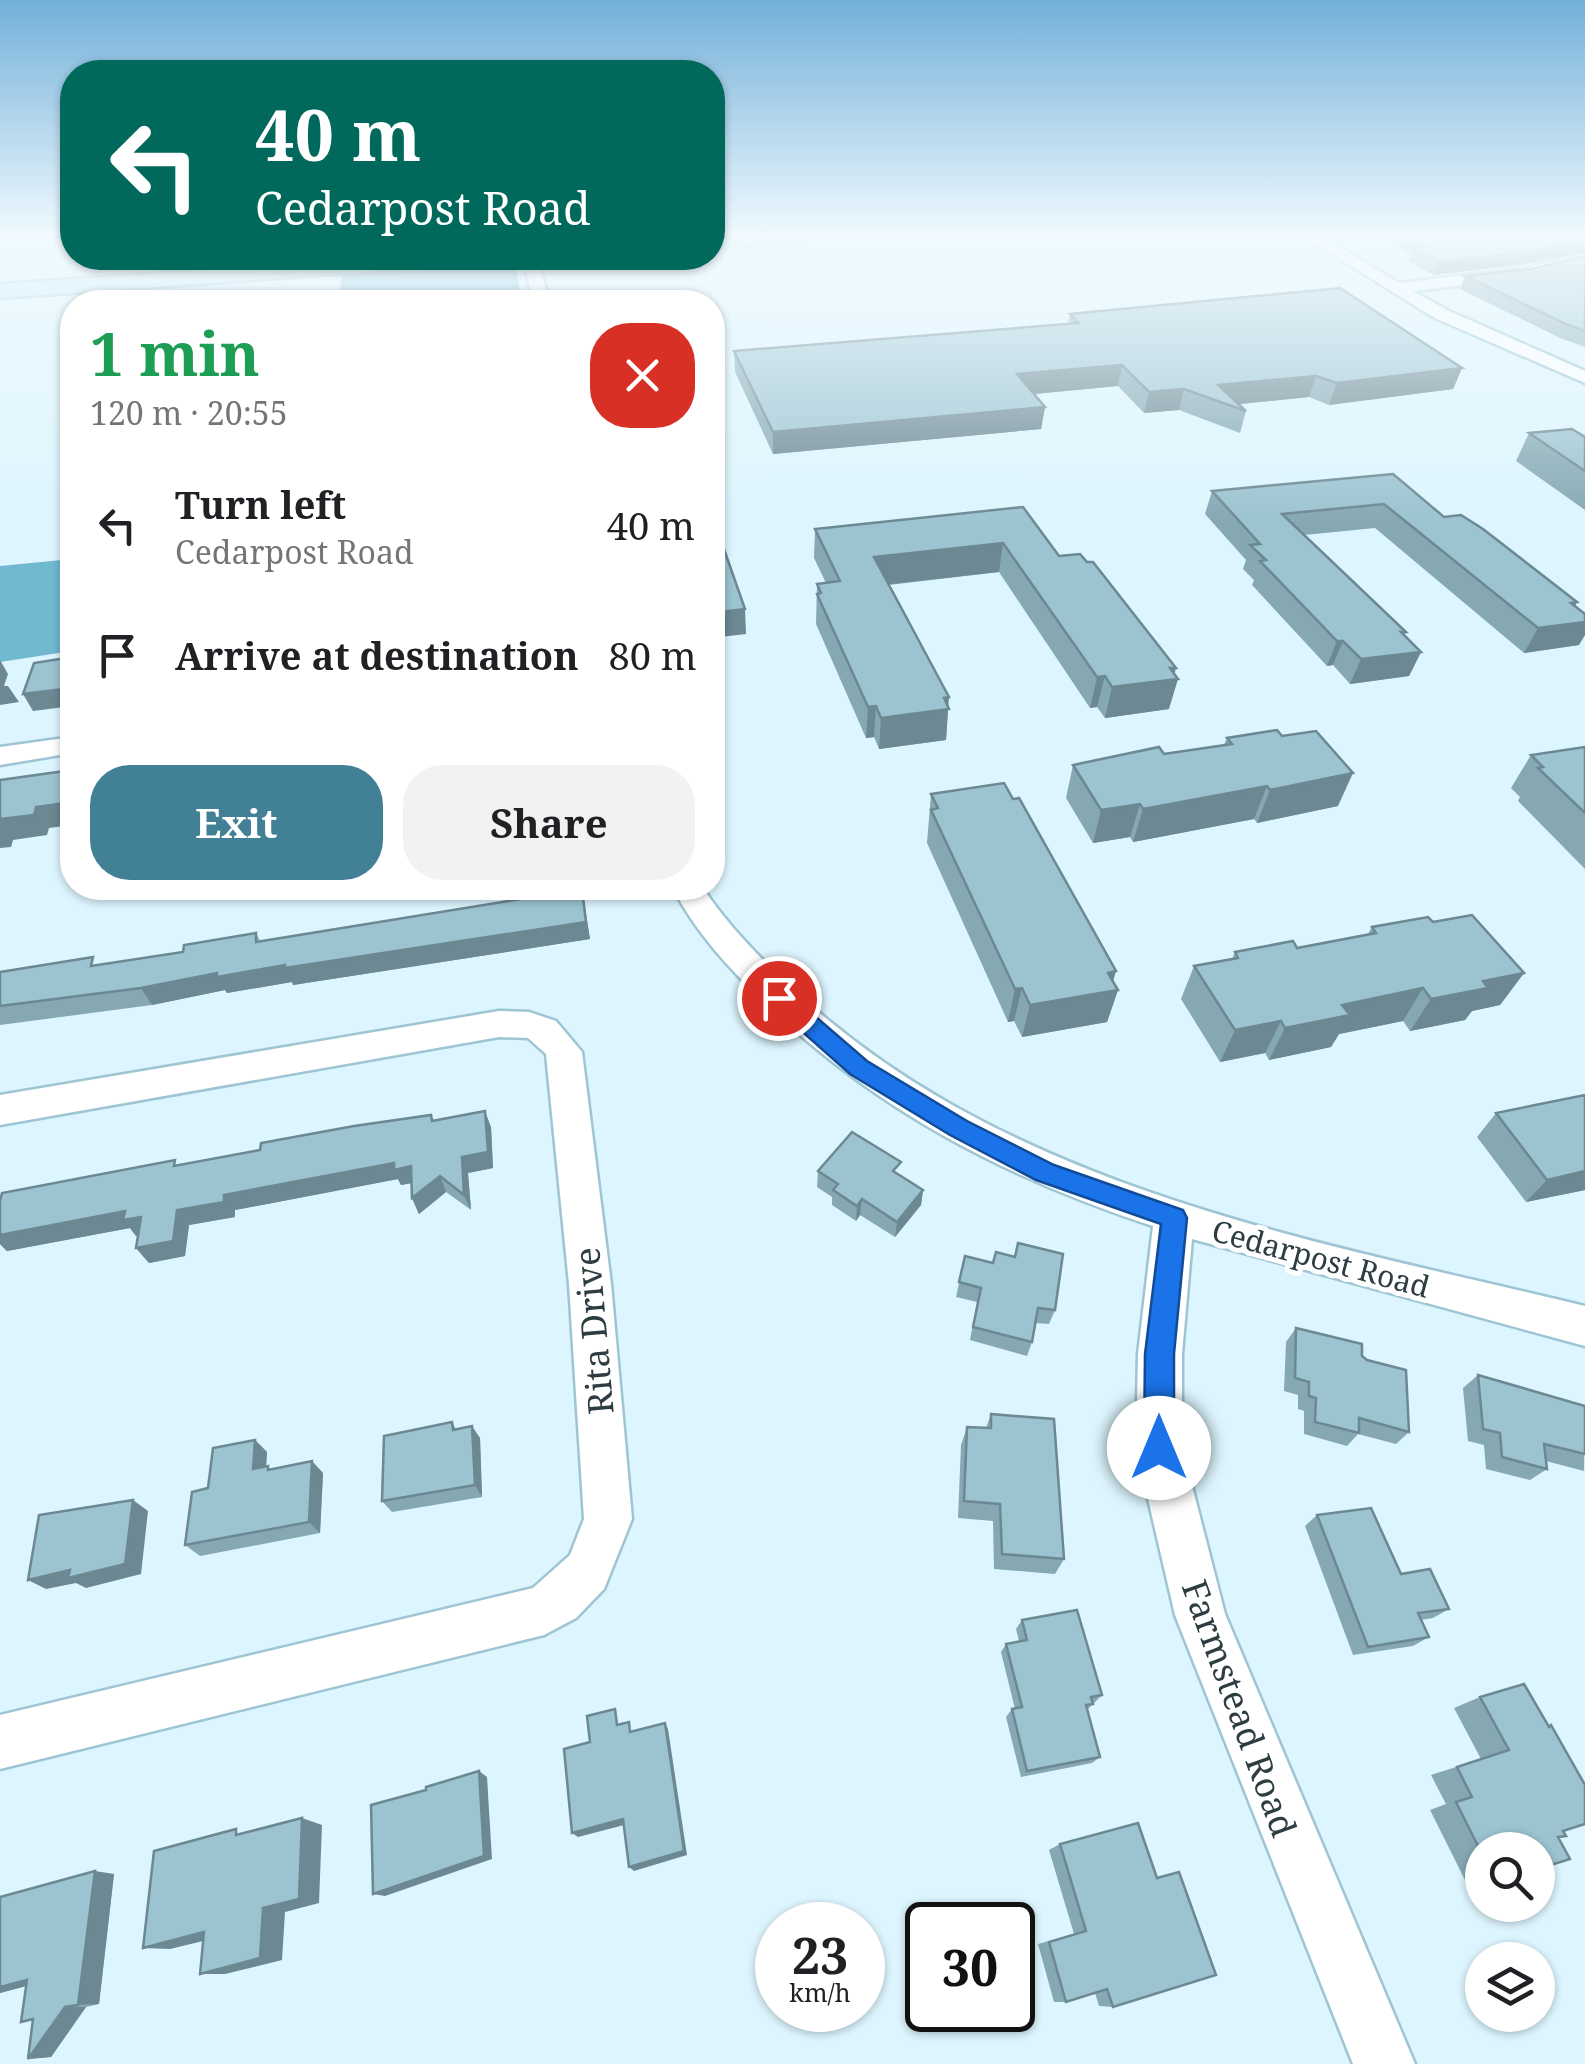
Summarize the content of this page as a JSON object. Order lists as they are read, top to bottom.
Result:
{
  "streets": {
    "street": ["Cedarpost Road", "Rita Drive", "Farmstead Road"]
  },
  "crossings": [
    ["Cedarpost Road", "Farmstead Road"]
  ],
  "page": {
    "turn": ["40 m", "Cedarpost Road"],
    "heading": ["1 min", "120 m · 20:55"],
    "list": [
      {
        "name": "Turn left",
        "note": "Cedarpost Road",
        "value": "40 m"
      },
      {
        "name": "Arrive at destination",
        "value": "80 m"
      }
    ],
    "buttons": ["Exit", "Share"],
    "speed": "23 km/h",
    "limit": "30"
  }
}
